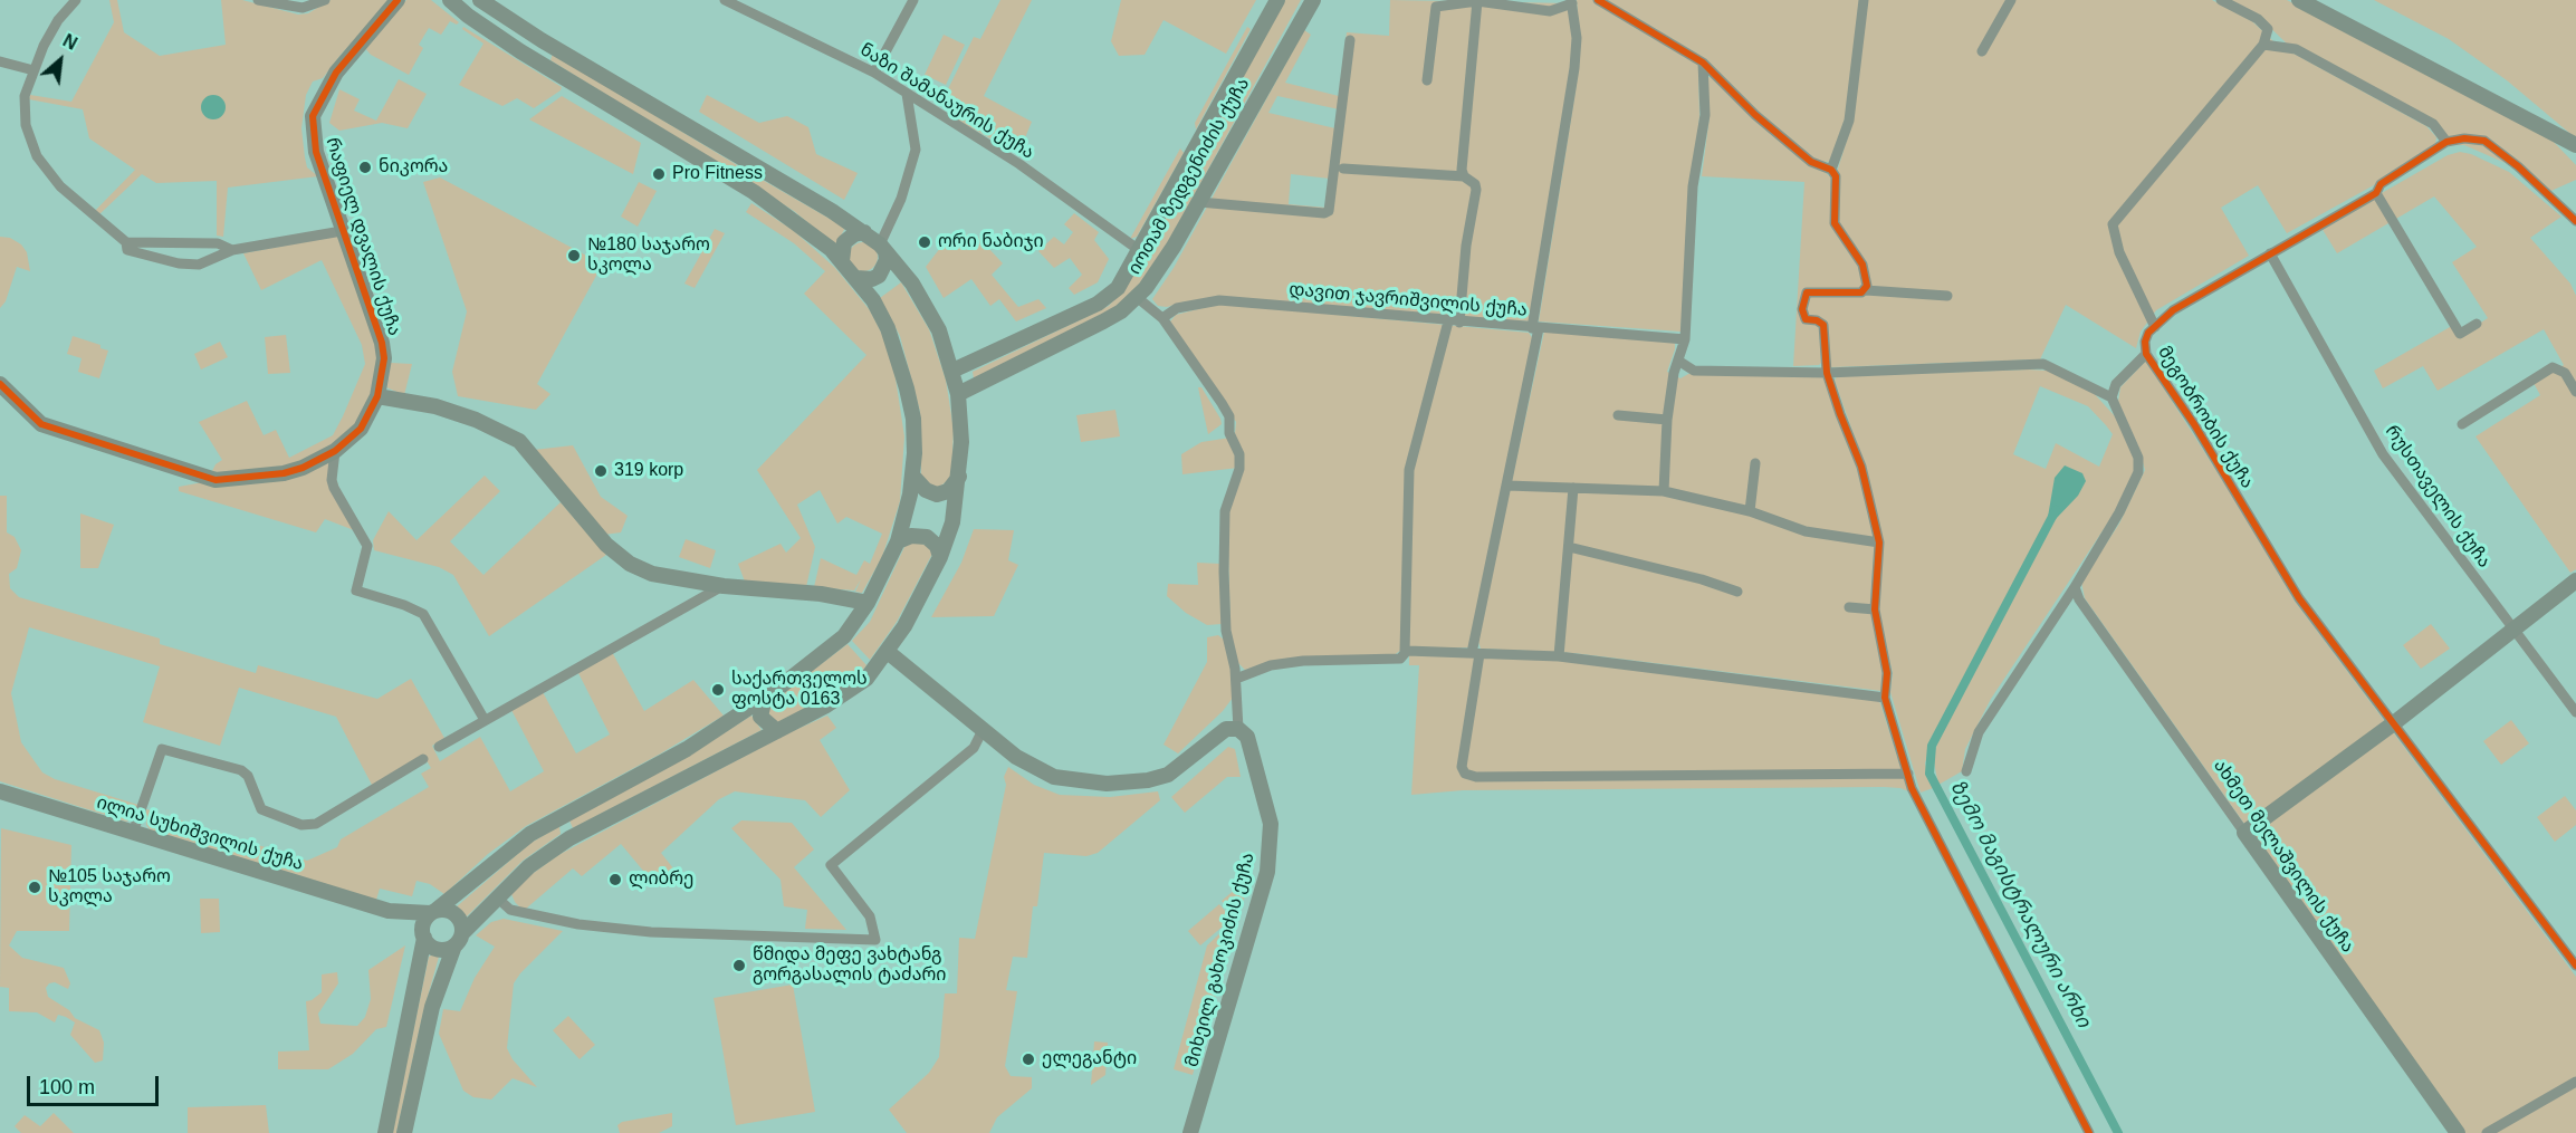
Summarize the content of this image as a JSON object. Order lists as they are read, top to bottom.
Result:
{
  "streets": {
    "main road": [
      "იოთამ ზედგენიძის ქუჩა",
      "რაფიელ დვალის ქუჩა",
      "ილია სუხიშვილის ქუჩა",
      "ახმეთ მელაშვილის ქუჩა",
      "მიხეილ გახოკიძის ქუჩა"
    ],
    "street": [
      "ნაზი შამანაურის ქუჩა",
      "დავით ჯავრიშვილის ქუჩა",
      "მეგობრობის ქუჩა",
      "რუსთაველის ქუჩა"
    ]
  },
  "crossings": [
    ["ნაზი შამანაურის ქუჩა", "იოთამ ზედგენიძის ქუჩა"],
    ["მეგობრობის ქუჩა", "რუსთაველის ქუჩა"]
  ],
  "water": ["ზემო მაგისტრალური არხი"],
  "places": [
    "ნიკორა",
    "Pro Fitness",
    "ორი ნაბიჯი",
    "№180 საჯარო სკოლა",
    "319 korp",
    "საქართველოს ფოსტა 0163",
    "ლიბრე",
    "№105 საჯარო სკოლა",
    "წმიდა მეფე ვახტანგ გორგასალის ტაძარი",
    "ელეგანტი"
  ],
  "scale_bar": "100 m",
  "north": "top right"
}
